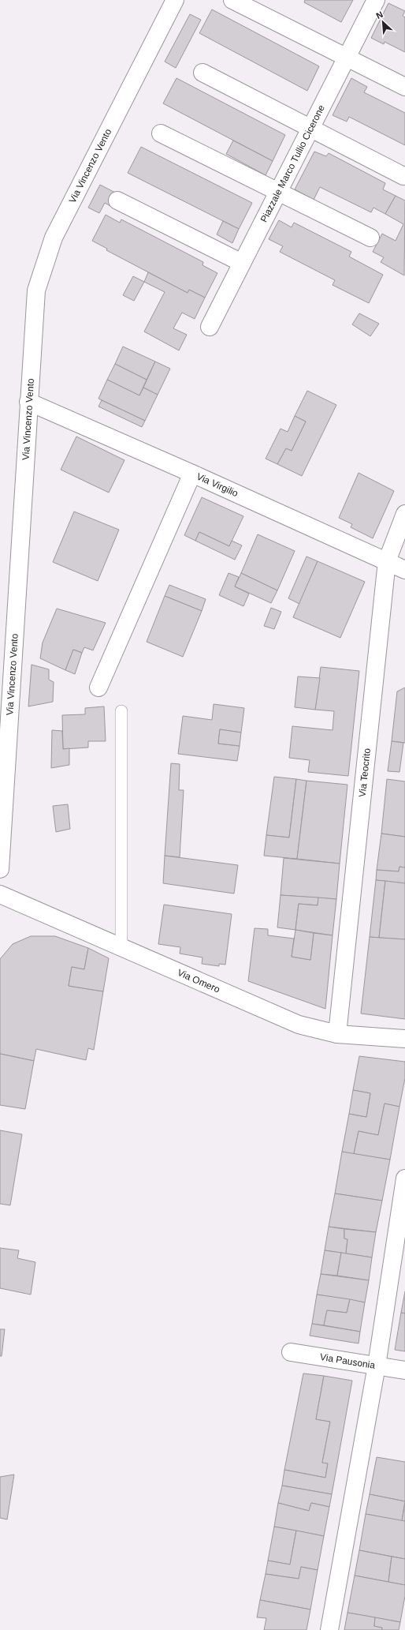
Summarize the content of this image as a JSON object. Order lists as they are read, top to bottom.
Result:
{
  "streets": {
    "street": [
      "Piazzale Marco Tullio Cicerone",
      "Via Vincenzo Vento",
      "Via Virgilio",
      "Via Teocrito",
      "Via Omero",
      "Via Pausonia"
    ]
  },
  "crossings": [
    ["Via Vincenzo Vento", "Via Virgilio"],
    ["Via Virgilio", "Via Teocrito"],
    ["Via Teocrito", "Via Omero"]
  ],
  "north": "top left"
}
